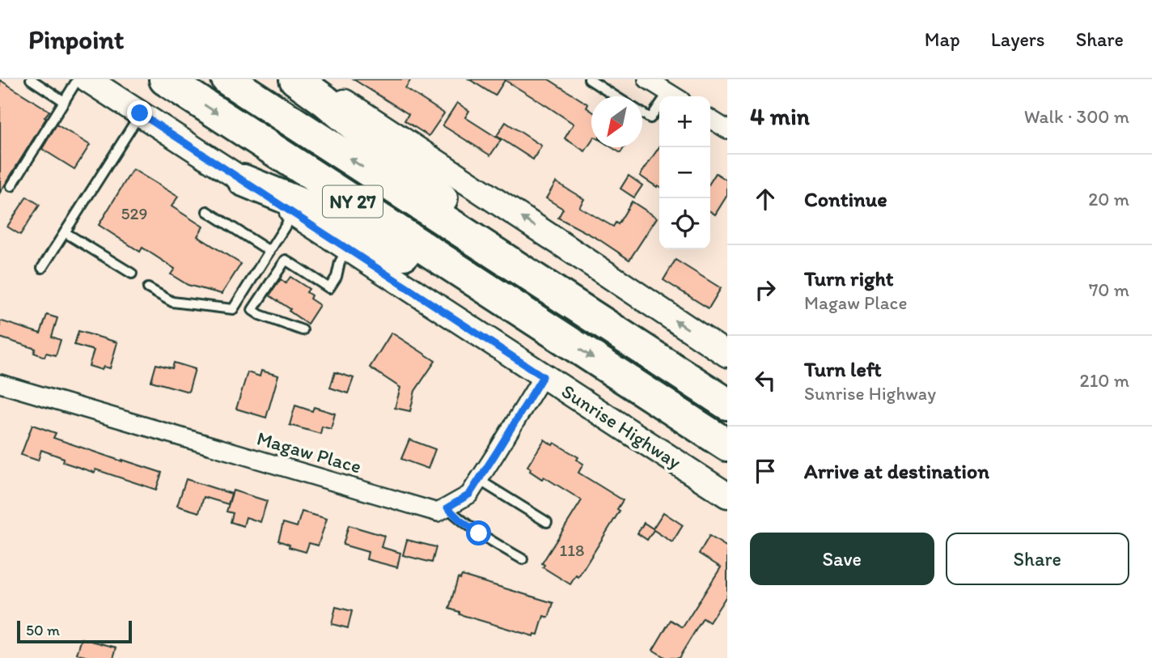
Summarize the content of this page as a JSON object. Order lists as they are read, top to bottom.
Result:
{
  "streets": {
    "highway": ["NY 27"],
    "main road": ["Sunrise Highway"],
    "street": ["Magaw Place"]
  },
  "house_numbers": ["529", "118"],
  "scale_bar": "50 m",
  "north": "bottom left",
  "page": {
    "header": "Pinpoint",
    "nav": ["Map", "Layers", "Share"],
    "heading": ["4 min", "Walk · 300 m"],
    "map_buttons": ["+", "−"],
    "list": [
      ["Continue", "20 m"],
      ["Turn right", "Magaw Place", "70 m"],
      ["Turn left", "Sunrise Highway", "210 m"],
      "Arrive at destination"
    ],
    "buttons": ["Save", "Share"],
    "scale": "50 m"
  }
}
